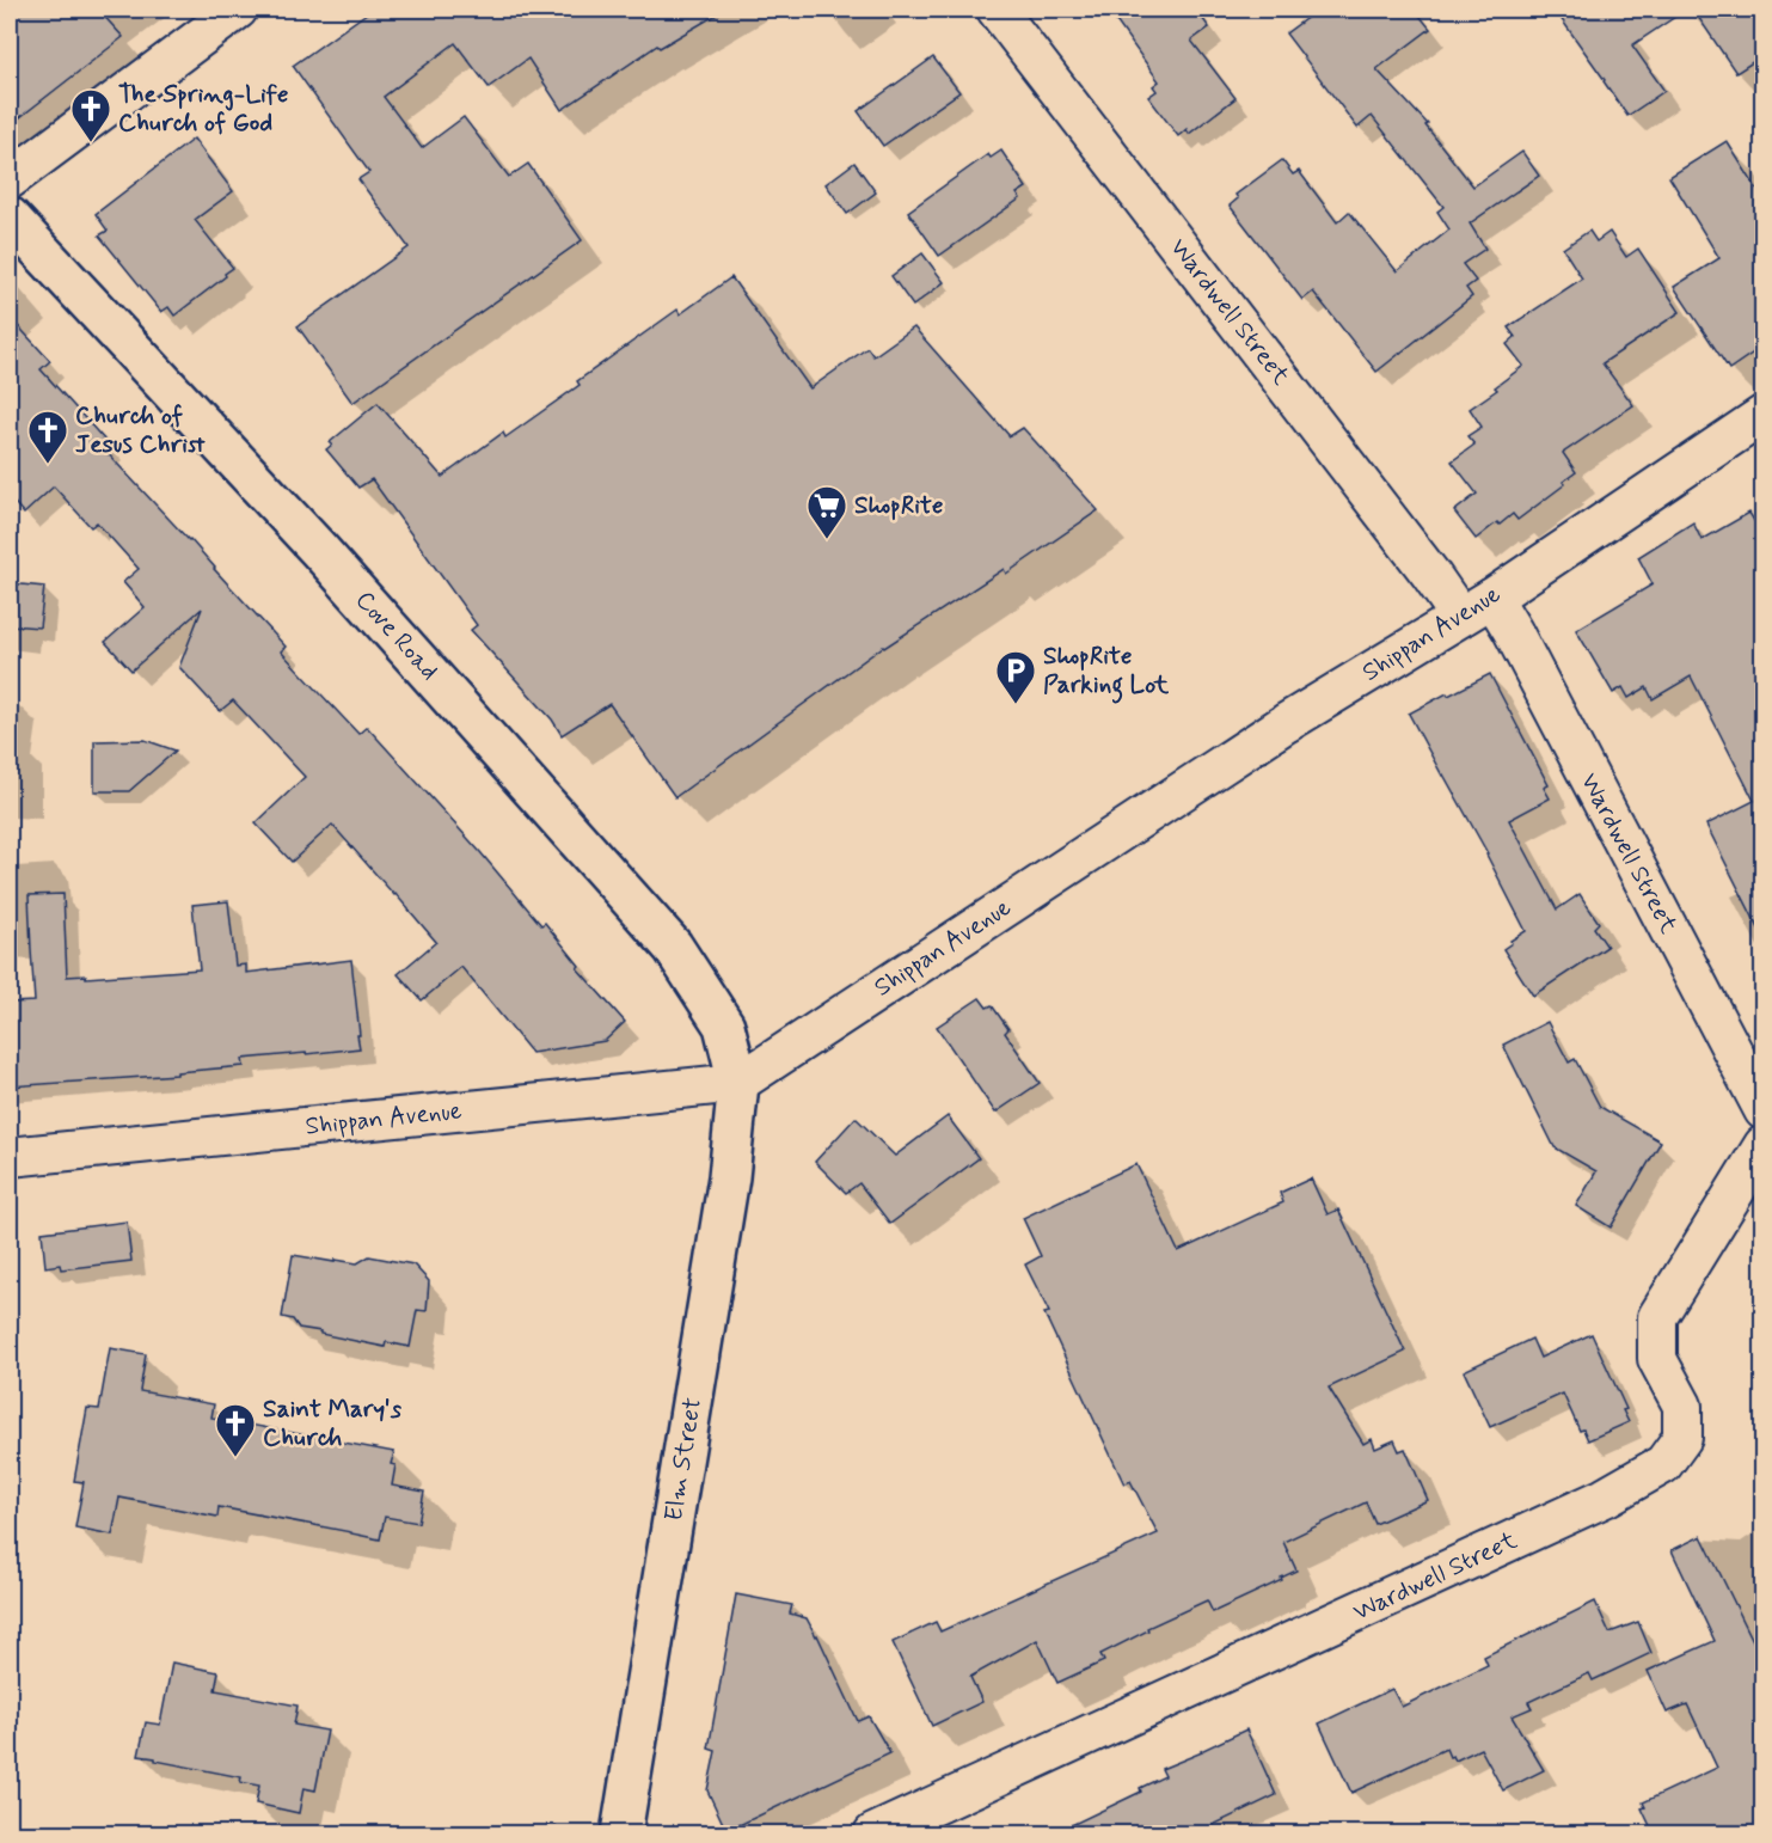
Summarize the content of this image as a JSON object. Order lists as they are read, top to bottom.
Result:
{
  "streets": {
    "main road": ["Cove Road", "Elm Street"],
    "street": ["Wardwell Street", "Shippan Avenue"]
  },
  "crossings": [
    ["Wardwell Street", "Shippan Avenue"],
    ["Shippan Avenue", "Cove Road"],
    ["Shippan Avenue", "Elm Street"],
    ["Cove Road", "Elm Street"]
  ],
  "places": {
    "church": ["The Spring-Life Church of God", "Church of Jesus Christ", "Saint Mary's Church"],
    "supermarket": ["ShopRite"],
    "parking": ["ShopRite Parking Lot"]
  }
}
